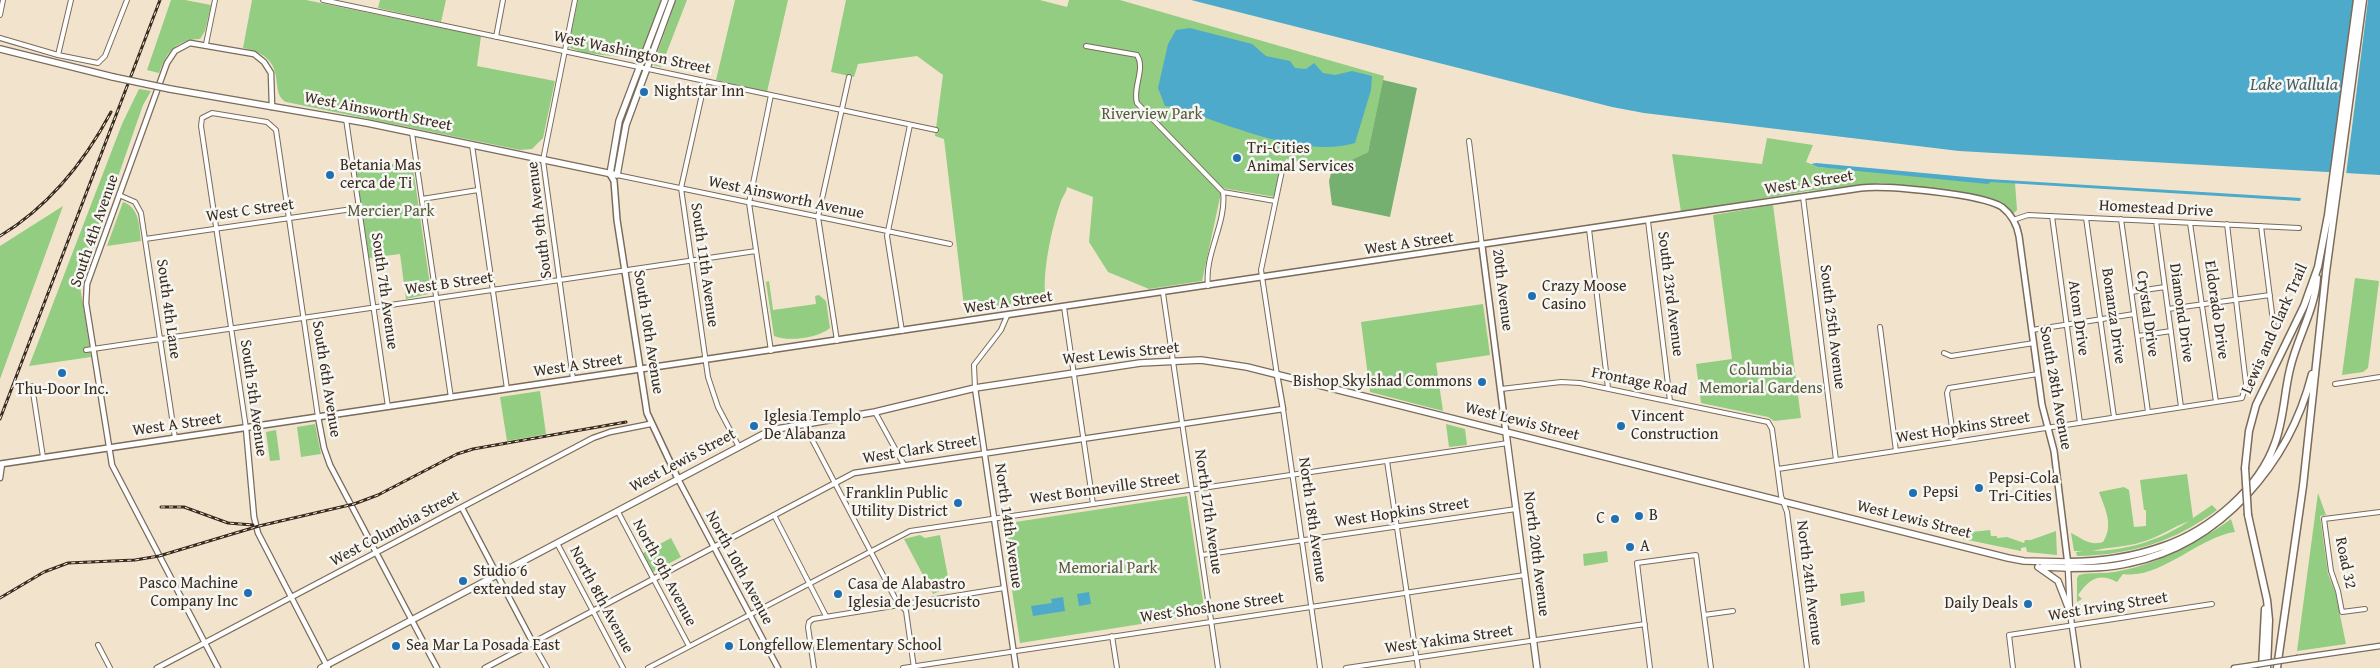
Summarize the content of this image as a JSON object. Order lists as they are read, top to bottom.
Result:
{
  "streets": {
    "highway": ["Lewis and Clark Trail"],
    "main road": [
      "West Ainsworth Street",
      "West A Street",
      "20th Avenue",
      "South 10th Avenue",
      "West Lewis Street",
      "South 28th Avenue",
      "North 20th Avenue"
    ],
    "street": [
      "West Washington Street",
      "West Ainsworth Avenue",
      "Homestead Drive",
      "West C Street",
      "South 9th Avenue",
      "South 4th Avenue",
      "South 11th Avenue",
      "West B Street",
      "South 7th Avenue",
      "South 23rd Avenue",
      "South 4th Lane",
      "Eldorado Drive",
      "Diamond Drive",
      "Crystal Drive",
      "Bonanza Drive",
      "Atom Drive",
      "South 25th Avenue",
      "South 6th Avenue",
      "Frontage Road",
      "South 5th Avenue",
      "West Hopkins Street",
      "West Clark Street",
      "West Bonneville Street",
      "North 17th Avenue",
      "North 18th Avenue",
      "North 14th Avenue",
      "West Columbia Street",
      "Road 32",
      "North 10th Avenue",
      "North 9th Avenue",
      "North 24th Avenue",
      "North 8th Avenue",
      "West Irving Street",
      "West Shoshone Street",
      "West Yakima Street"
    ]
  },
  "crossings": [
    ["West Washington Street", "South 9th Avenue"],
    ["West Washington Street", "South 11th Avenue"],
    ["West Ainsworth Street", "West Ainsworth Avenue"],
    ["West Ainsworth Street", "South 9th Avenue"],
    ["West Ainsworth Street", "South 7th Avenue"],
    ["West Ainsworth Street", "South 10th Avenue"],
    ["West A Street", "Homestead Drive"],
    ["West A Street", "South 9th Avenue"],
    ["West A Street", "South 4th Avenue"],
    ["West A Street", "South 11th Avenue"],
    ["West A Street", "20th Avenue"],
    ["West A Street", "South 7th Avenue"],
    ["West A Street", "South 23rd Avenue"],
    ["West A Street", "South 4th Lane"],
    ["West A Street", "South 25th Avenue"],
    ["West A Street", "South 10th Avenue"],
    ["West A Street", "South 6th Avenue"],
    ["West A Street", "South 28th Avenue"],
    ["West A Street", "South 5th Avenue"],
    ["West A Street", "North 17th Avenue"],
    ["West Ainsworth Avenue", "South 11th Avenue"],
    ["Homestead Drive", "Eldorado Drive"],
    ["Homestead Drive", "Diamond Drive"],
    ["Homestead Drive", "Crystal Drive"],
    ["Homestead Drive", "Bonanza Drive"],
    ["Homestead Drive", "Atom Drive"],
    ["Homestead Drive", "South 28th Avenue"],
    ["West C Street", "South 7th Avenue"],
    ["West C Street", "South 4th Lane"],
    ["West C Street", "South 6th Avenue"],
    ["West C Street", "South 5th Avenue"],
    ["South 9th Avenue", "West B Street"],
    ["South 4th Avenue", "West B Street"],
    ["South 4th Avenue", "South 4th Lane"],
    ["South 4th Avenue", "West Columbia Street"],
    ["South 11th Avenue", "West B Street"],
    ["South 11th Avenue", "West Lewis Street"],
    ["West B Street", "South 7th Avenue"],
    ["West B Street", "South 4th Lane"],
    ["West B Street", "South 10th Avenue"],
    ["West B Street", "South 6th Avenue"],
    ["West B Street", "South 5th Avenue"],
    ["20th Avenue", "West Lewis Street"],
    ["20th Avenue", "Frontage Road"],
    ["20th Avenue", "West Bonneville Street"],
    ["20th Avenue", "North 20th Avenue"],
    ["South 23rd Avenue", "Frontage Road"],
    ["Eldorado Drive", "West Hopkins Street"],
    ["Diamond Drive", "West Hopkins Street"],
    ["Crystal Drive", "West Hopkins Street"],
    ["Bonanza Drive", "West Hopkins Street"],
    ["Atom Drive", "West Hopkins Street"],
    ["South 25th Avenue", "West Hopkins Street"],
    ["South 10th Avenue", "West Lewis Street"],
    ["South 10th Avenue", "West Columbia Street"],
    ["South 10th Avenue", "North 10th Avenue"],
    ["West Lewis Street", "South 6th Avenue"],
    ["West Lewis Street", "South 28th Avenue"],
    ["West Lewis Street", "South 5th Avenue"],
    ["West Lewis Street", "North 17th Avenue"],
    ["West Lewis Street", "North 18th Avenue"],
    ["West Lewis Street", "North 14th Avenue"],
    ["West Lewis Street", "North 10th Avenue"],
    ["West Lewis Street", "North 9th Avenue"],
    ["West Lewis Street", "North 24th Avenue"],
    ["West Lewis Street", "North 8th Avenue"],
    ["South 6th Avenue", "South 5th Avenue"],
    ["South 6th Avenue", "West Columbia Street"],
    ["Frontage Road", "North 24th Avenue"],
    ["South 28th Avenue", "West Hopkins Street"],
    ["South 5th Avenue", "West Columbia Street"],
    ["West Hopkins Street", "North 17th Avenue"],
    ["West Hopkins Street", "North 18th Avenue"],
    ["West Hopkins Street", "North 20th Avenue"],
    ["West Hopkins Street", "North 24th Avenue"],
    ["West Clark Street", "North 17th Avenue"],
    ["West Clark Street", "North 18th Avenue"],
    ["West Clark Street", "North 14th Avenue"],
    ["West Clark Street", "North 10th Avenue"],
    ["West Clark Street", "North 9th Avenue"],
    ["West Clark Street", "North 8th Avenue"],
    ["West Bonneville Street", "North 17th Avenue"],
    ["West Bonneville Street", "North 18th Avenue"],
    ["West Bonneville Street", "North 14th Avenue"],
    ["West Bonneville Street", "North 20th Avenue"],
    ["West Bonneville Street", "North 10th Avenue"],
    ["West Bonneville Street", "North 9th Avenue"],
    ["North 17th Avenue", "West Shoshone Street"],
    ["North 18th Avenue", "West Shoshone Street"],
    ["North 14th Avenue", "West Shoshone Street"],
    ["North 20th Avenue", "West Shoshone Street"],
    ["North 20th Avenue", "West Yakima Street"]
  ],
  "water": ["Lake Wallula"],
  "parks": [
    "Riverview Park",
    "Mercier Park",
    "Columbia Memorial Gardens",
    "Memorial Park"
  ],
  "places": [
    "Nightstar Inn",
    "Tri-Cities Animal Services",
    "Betania Mas cerca de Ti",
    "Crazy Moose Casino",
    "Thu-Door Inc.",
    "Bishop Skylshad Commons",
    "Iglesia Templo De Alabanza",
    "Vincent Construction",
    "Pepsi-Cola Tri-Cities",
    "Pepsi",
    "Franklin Public Utility District",
    "B",
    "C",
    "A",
    "Studio 6 extended stay",
    "Pasco Machine Company Inc",
    "Casa de Alabastro Iglesia de Jesucristo",
    "Daily Deals",
    "Sea Mar La Posada East",
    "Longfellow Elementary School"
  ]
}
